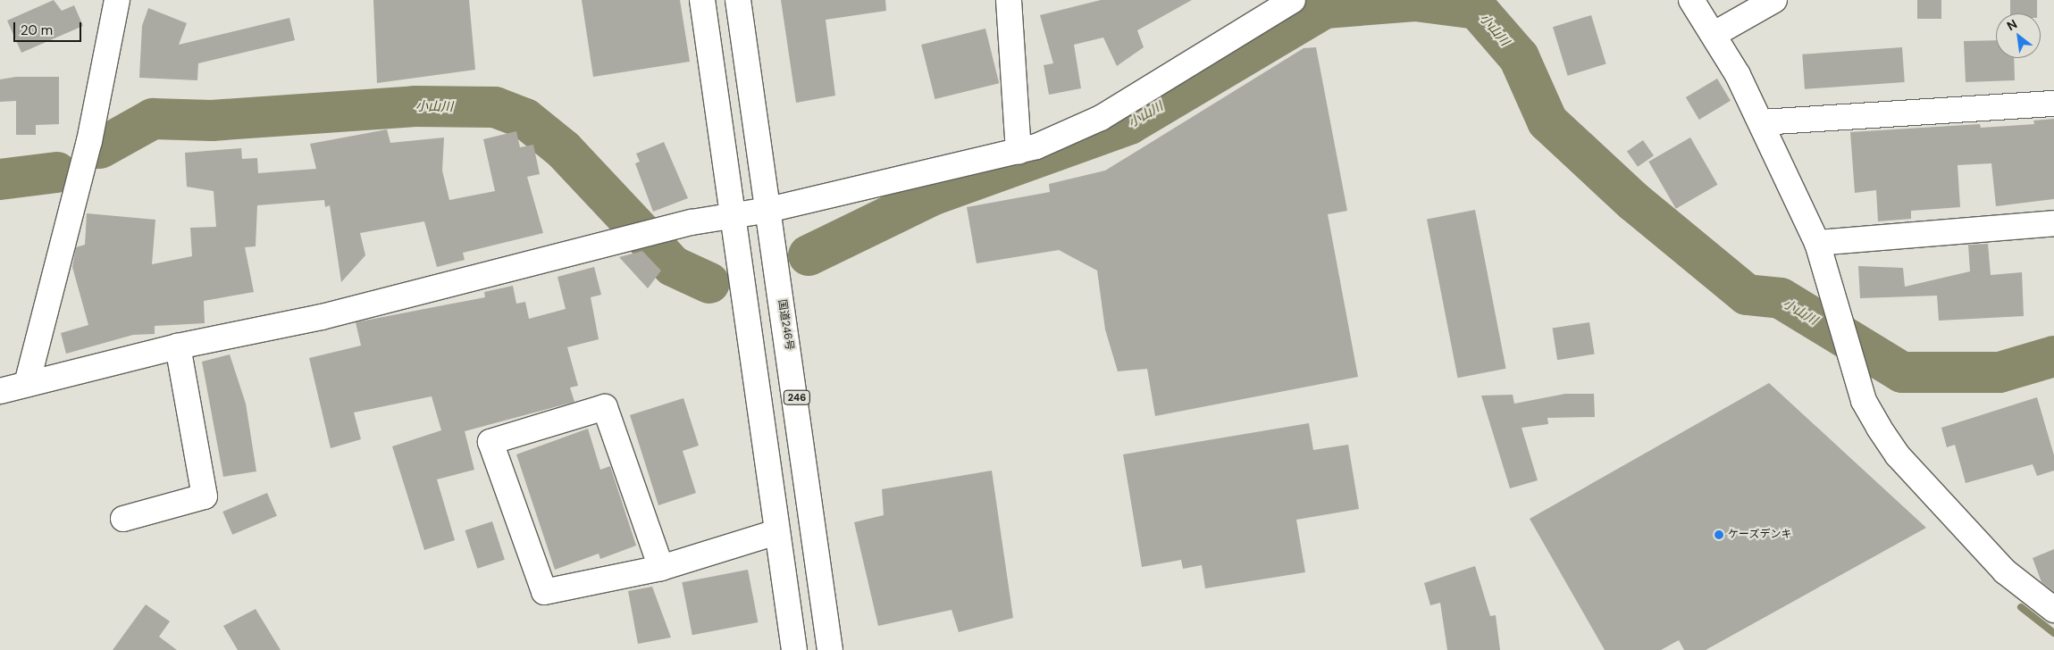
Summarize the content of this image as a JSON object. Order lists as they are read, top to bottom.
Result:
{
  "streets": {
    "main road": ["国道246号", "246"]
  },
  "water": ["小山川"],
  "places": ["ケーズデンキ"],
  "scale_bar": "20 m",
  "north": "top left"
}
